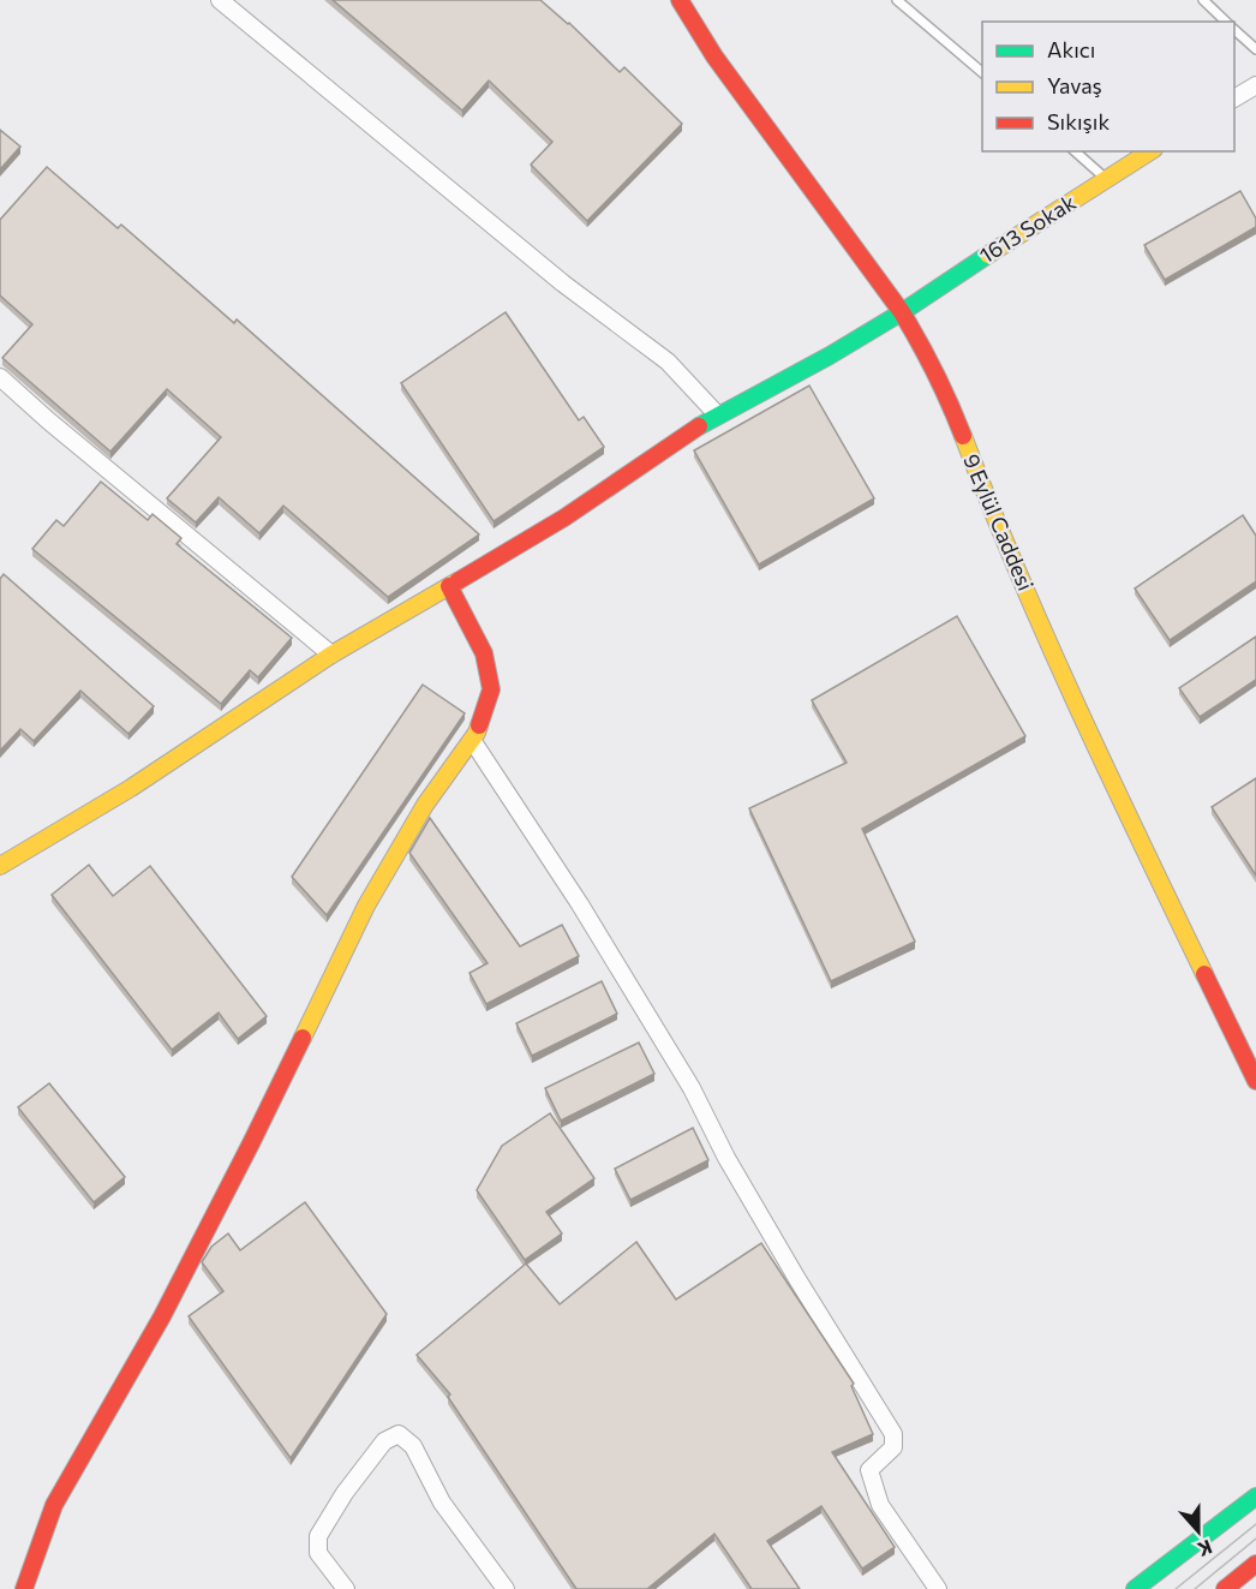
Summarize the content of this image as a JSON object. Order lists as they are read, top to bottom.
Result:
{
  "streets": {
    "street": ["1613 Sokak", "9 Eylül Caddesi"]
  },
  "crossings": [
    ["1613 Sokak", "9 Eylül Caddesi"]
  ],
  "legend": ["Akıcı", "Yavaş", "Sıkışık"],
  "north": "bottom"
}
